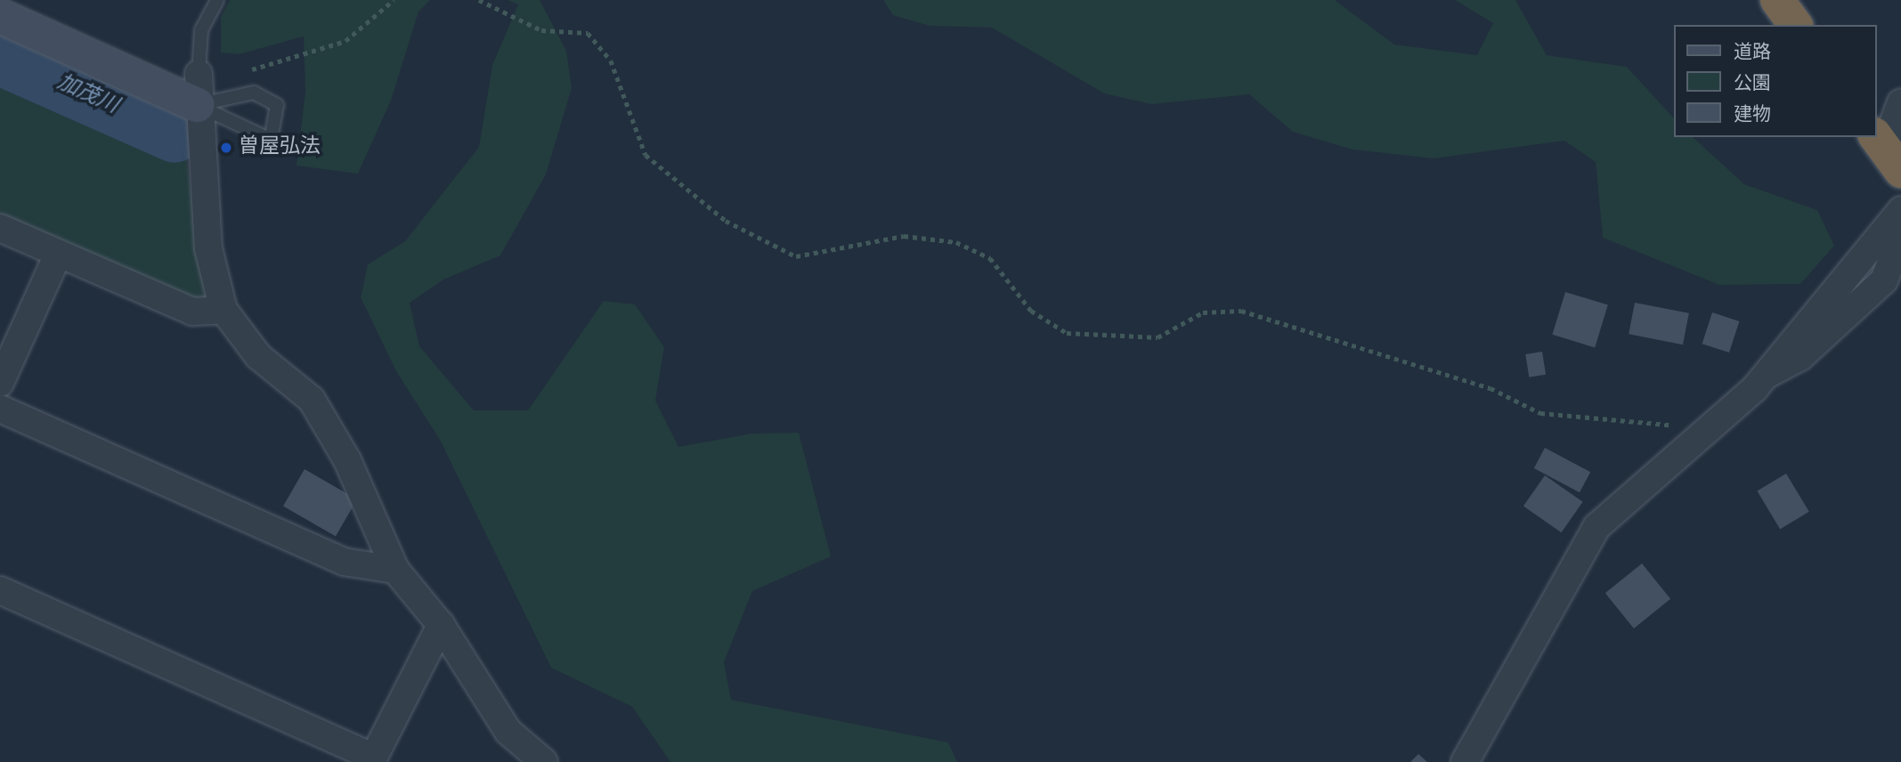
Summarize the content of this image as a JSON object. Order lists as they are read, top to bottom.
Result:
{
  "water": ["加茂川"],
  "places": ["曽屋弘法"],
  "legend": ["道路", "公園", "建物"]
}
